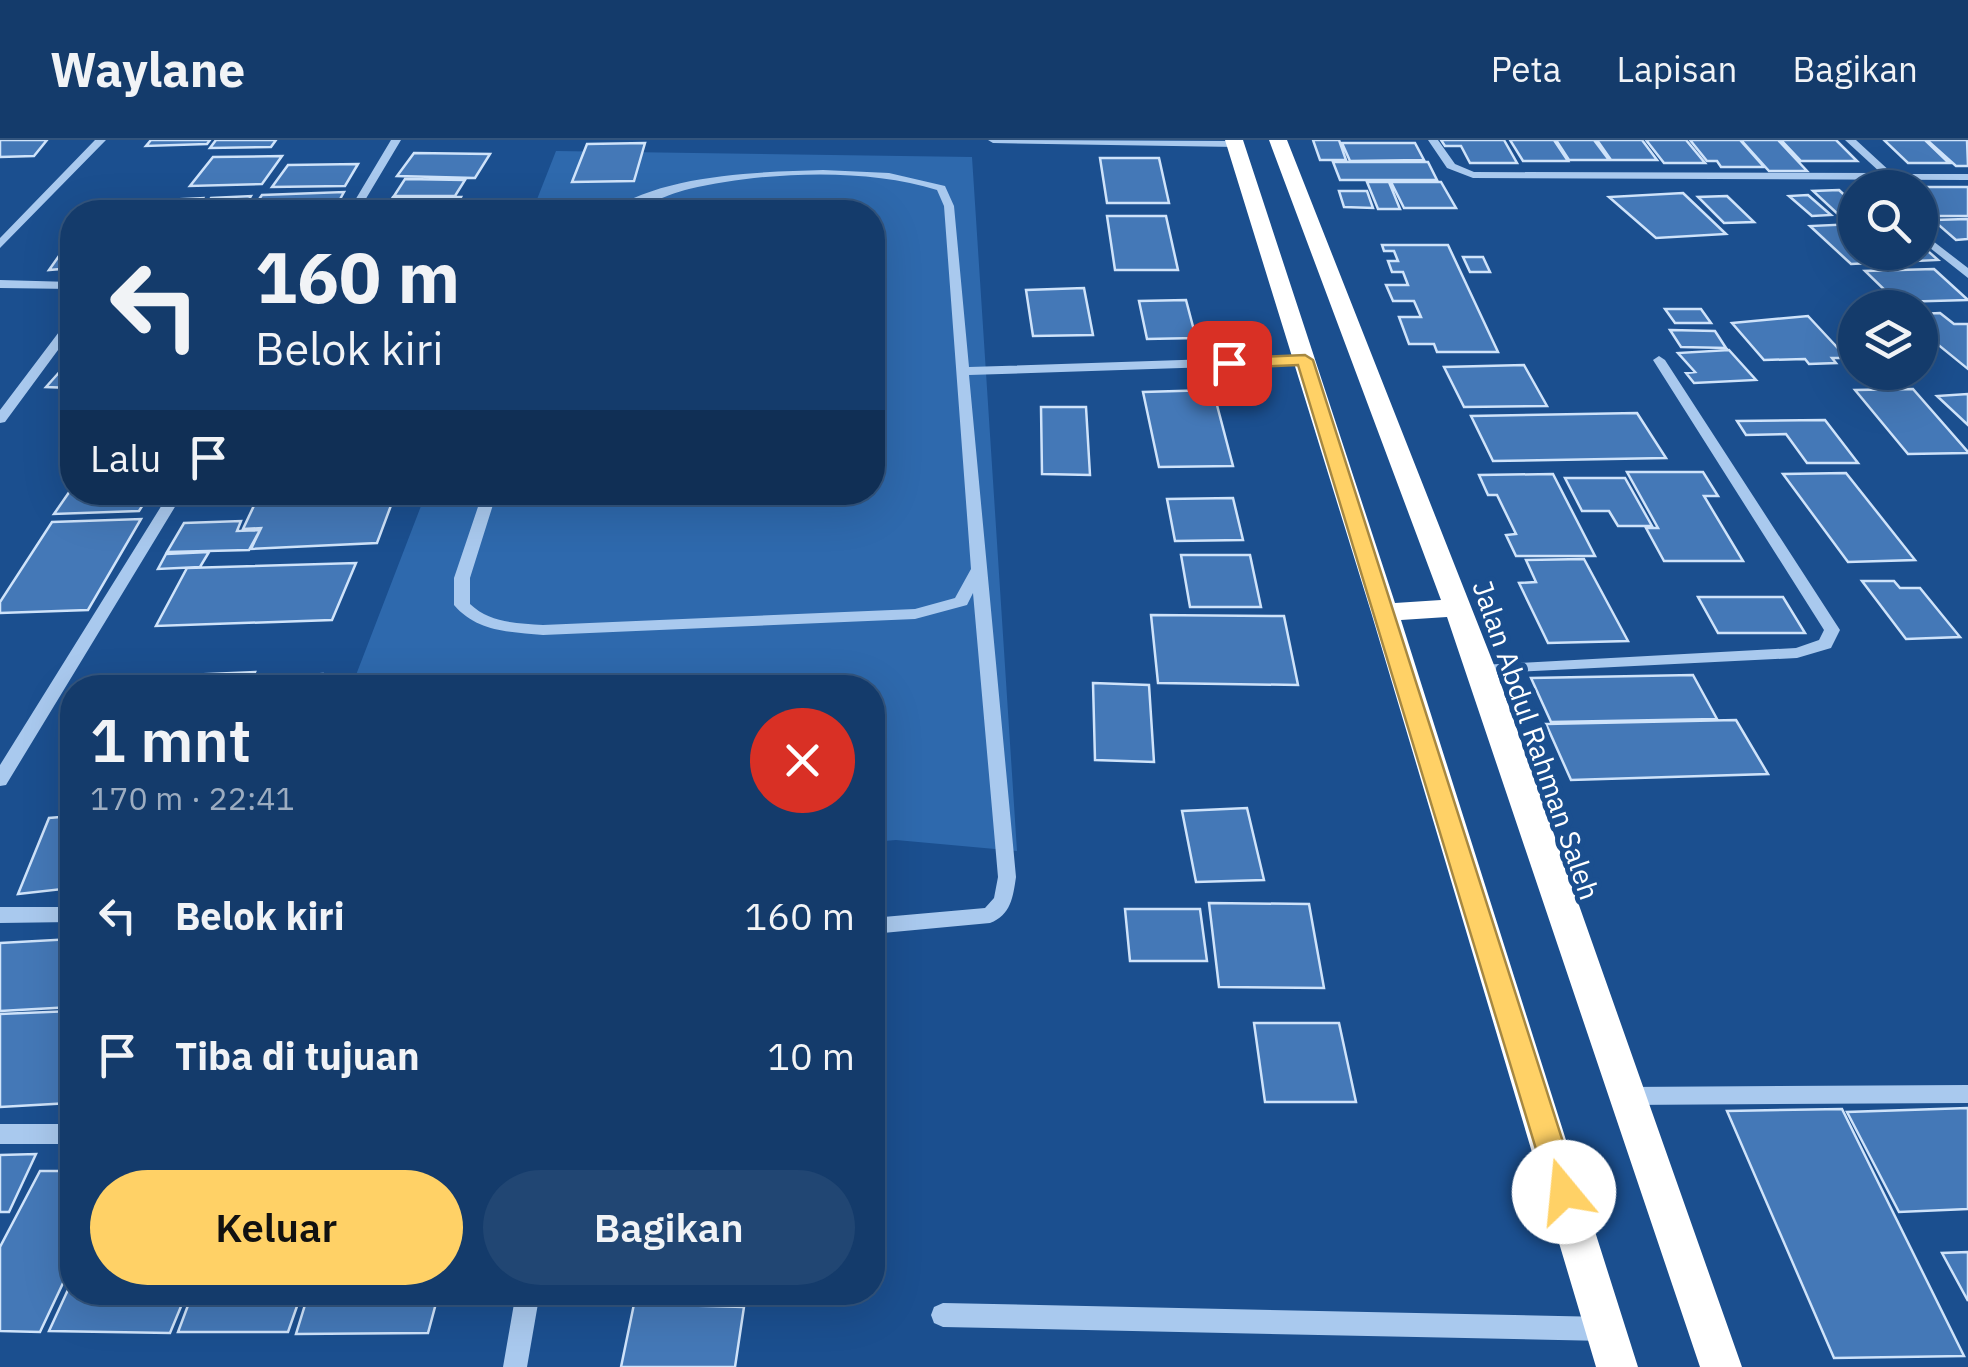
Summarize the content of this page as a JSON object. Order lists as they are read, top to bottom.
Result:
{
  "streets": {
    "highway": ["Jalan Abdul Rahman Saleh"]
  },
  "page": {
    "header": "Waylane",
    "nav": ["Peta", "Lapisan", "Bagikan"],
    "turn": ["160 m", "Belok kiri"],
    "then": "Lalu",
    "heading": ["1 mnt", "170 m · 22:41"],
    "list": [
      {
        "name": "Belok kiri",
        "value": "160 m"
      },
      {
        "name": "Tiba di tujuan",
        "value": "10 m"
      }
    ],
    "buttons": ["Keluar", "Bagikan"]
  }
}
